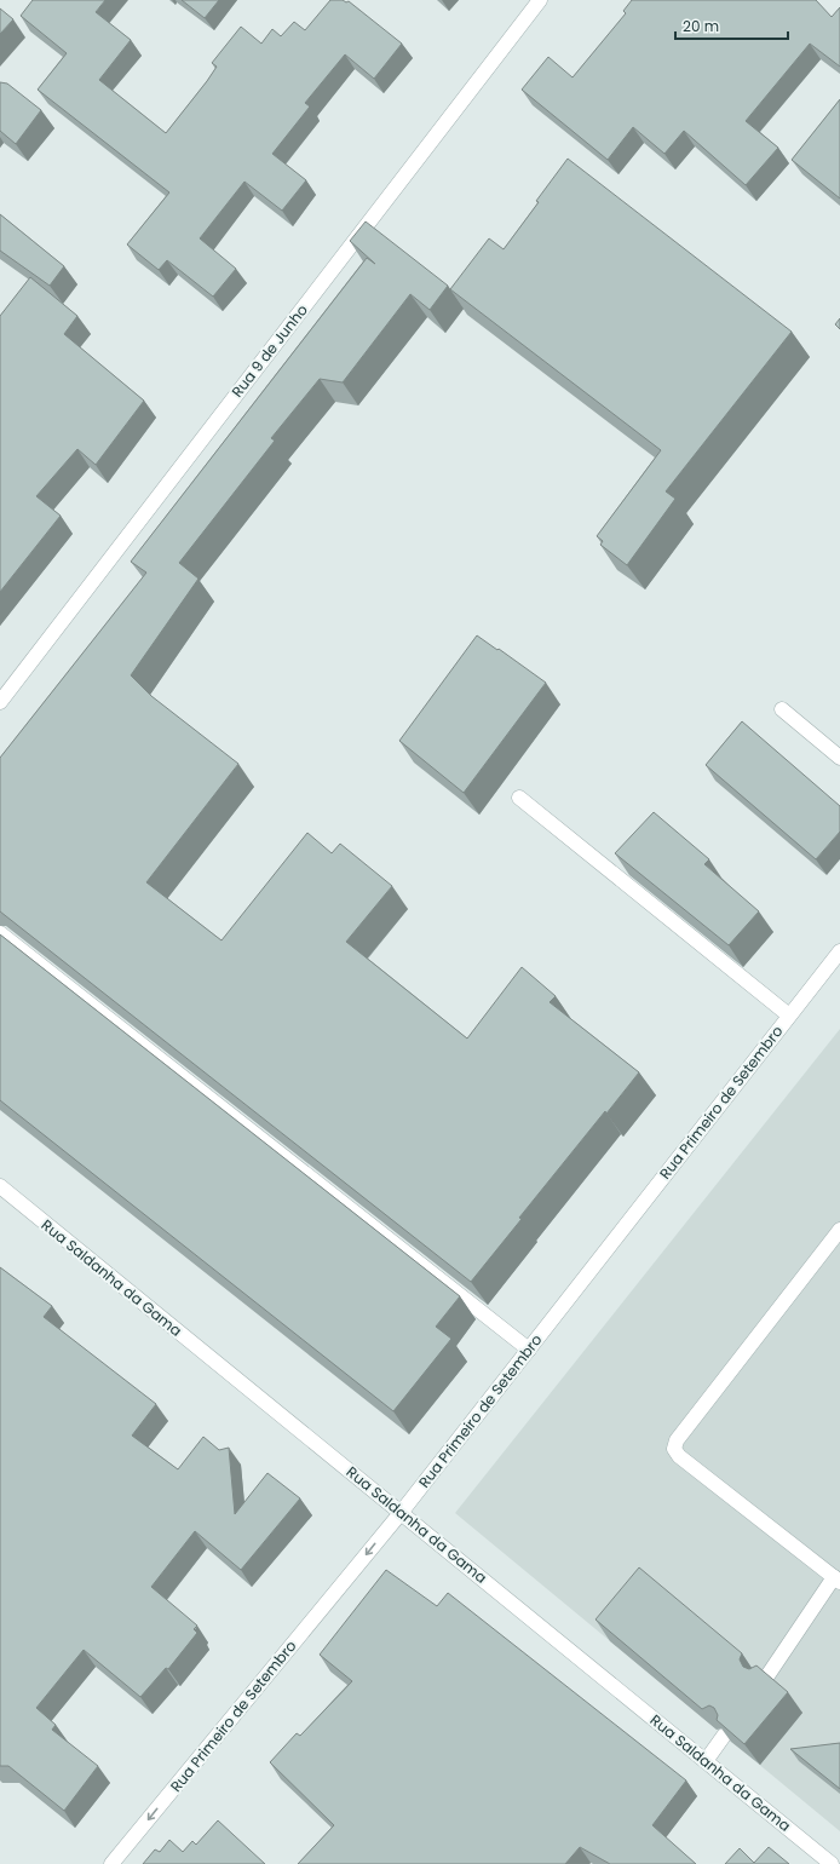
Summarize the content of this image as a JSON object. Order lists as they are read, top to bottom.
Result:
{
  "streets": {
    "street": ["Rua 9 de Junho", "Rua Primeiro de Setembro", "Rua Saldanha da Gama"]
  },
  "crossings": [
    ["Rua Primeiro de Setembro", "Rua Saldanha da Gama"]
  ],
  "one_way": ["Rua Primeiro de Setembro"],
  "scale_bar": "20 m"
}
